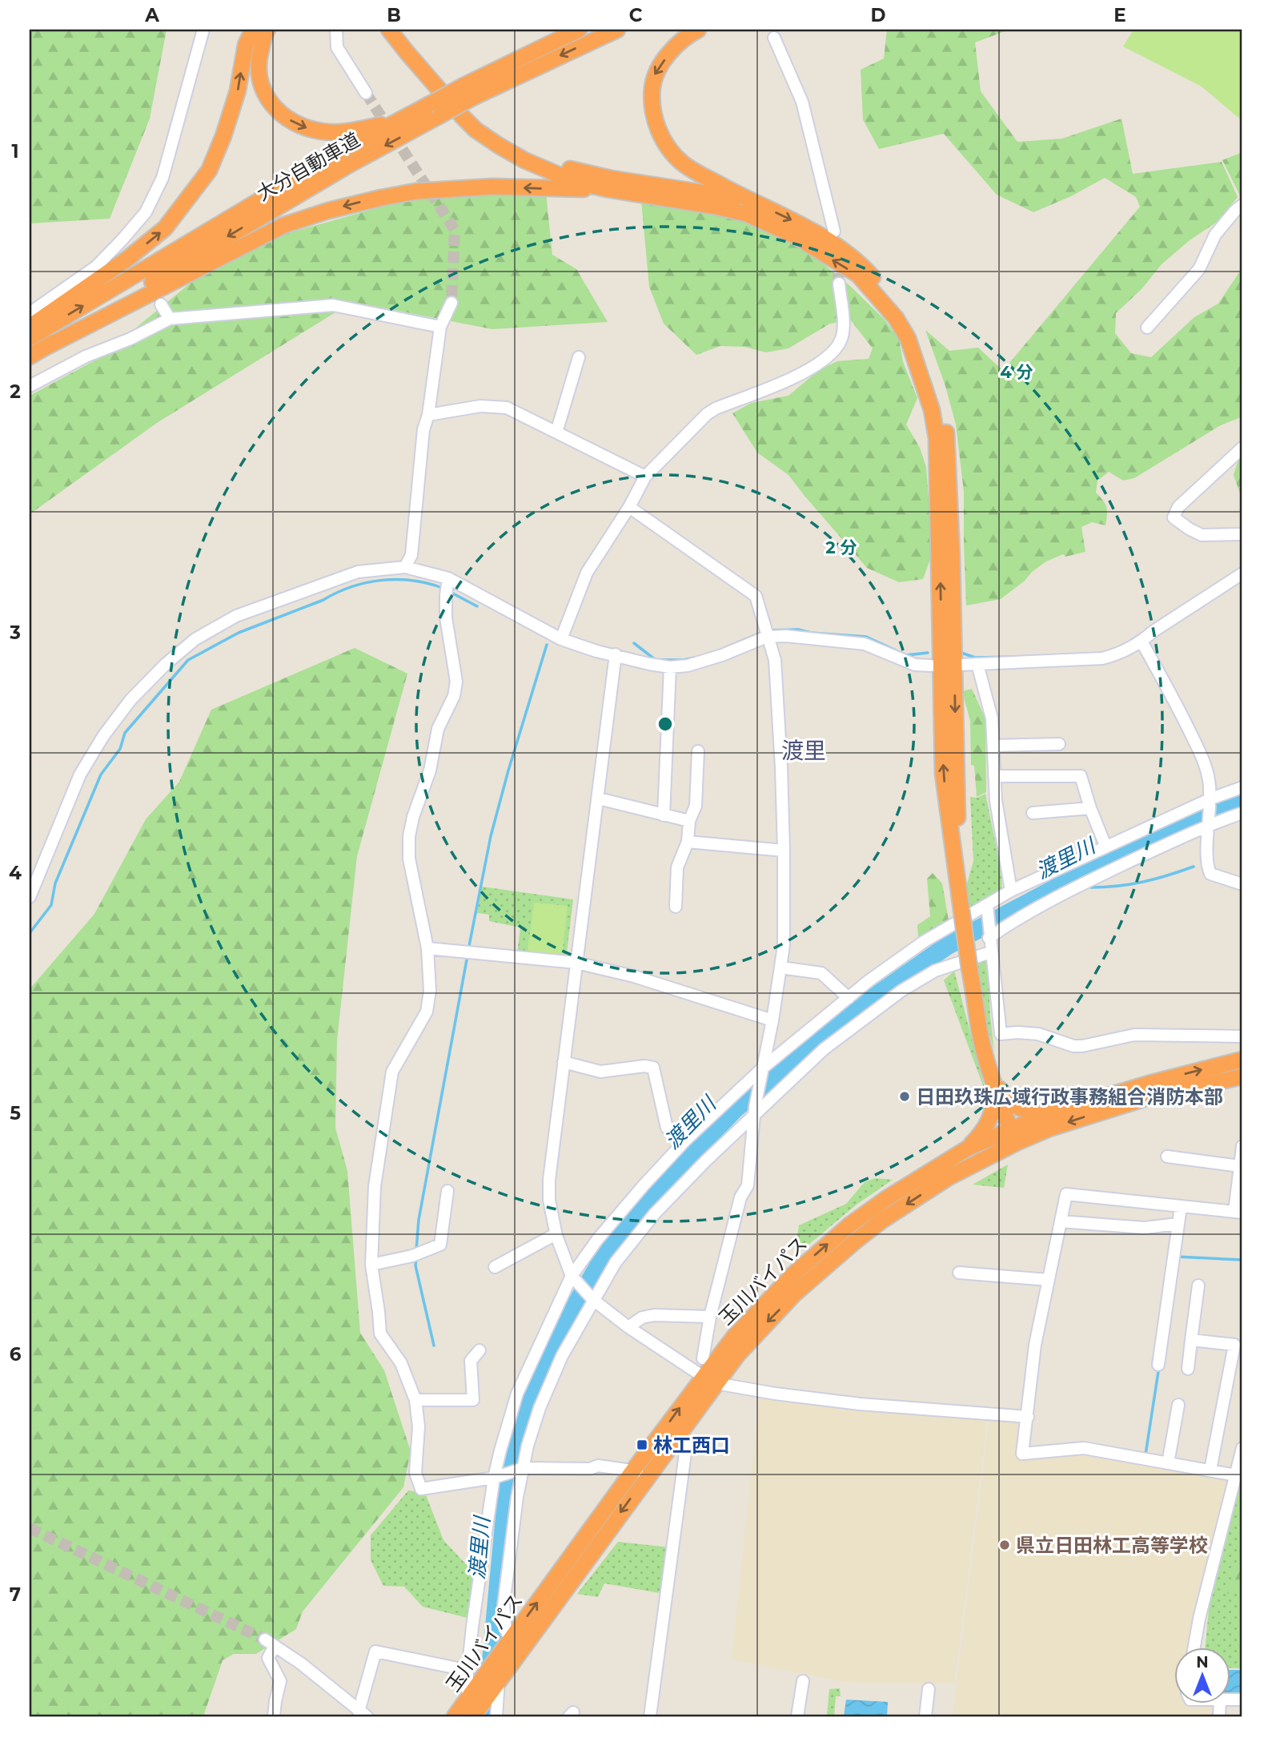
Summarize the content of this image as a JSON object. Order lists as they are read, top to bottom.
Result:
{
  "streets": {
    "highway": ["大分自動車道", "玉川バイパス"]
  },
  "districts": ["渡里"],
  "water": ["渡里川"],
  "places": {
    "other": ["日田玖珠広域行政事務組合消防本部", "県立日田林工高等学校"],
    "transit": ["林工西口"]
  },
  "north": "top",
  "grid": {
    "columns": [
      "A",
      "B",
      "C",
      "D",
      "E"
    ],
    "rows": [
      "1",
      "2",
      "3",
      "4",
      "5",
      "6",
      "7"
    ]
  },
  "rings": ["4 分", "2 分"]
}
